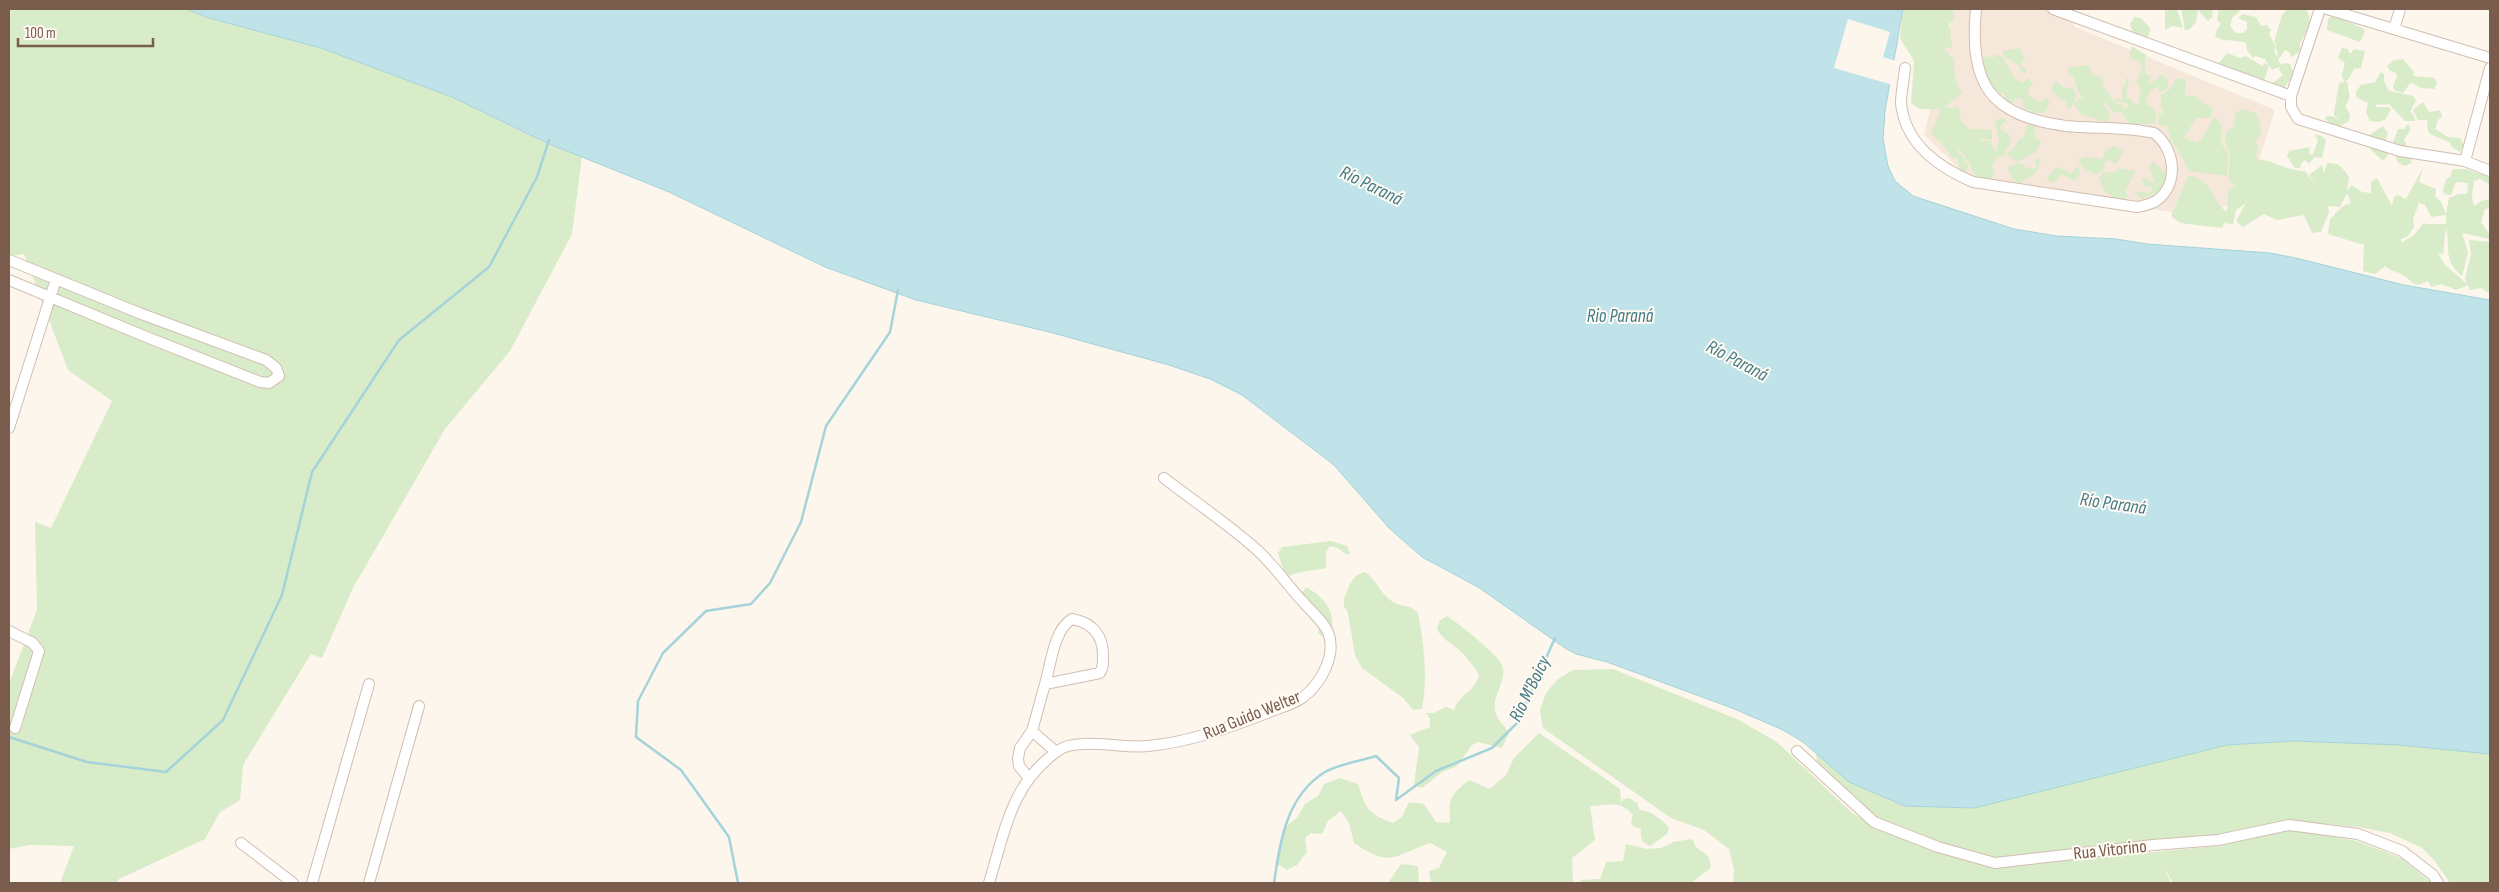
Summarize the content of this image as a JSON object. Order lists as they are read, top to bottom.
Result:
{
  "streets": {
    "street": ["Rua Guido Welter", "Rua Vitorino"]
  },
  "water": ["Río Paraná", "Rio Paraná", "Rio M'Boicy"],
  "scale_bar": "100 m"
}
